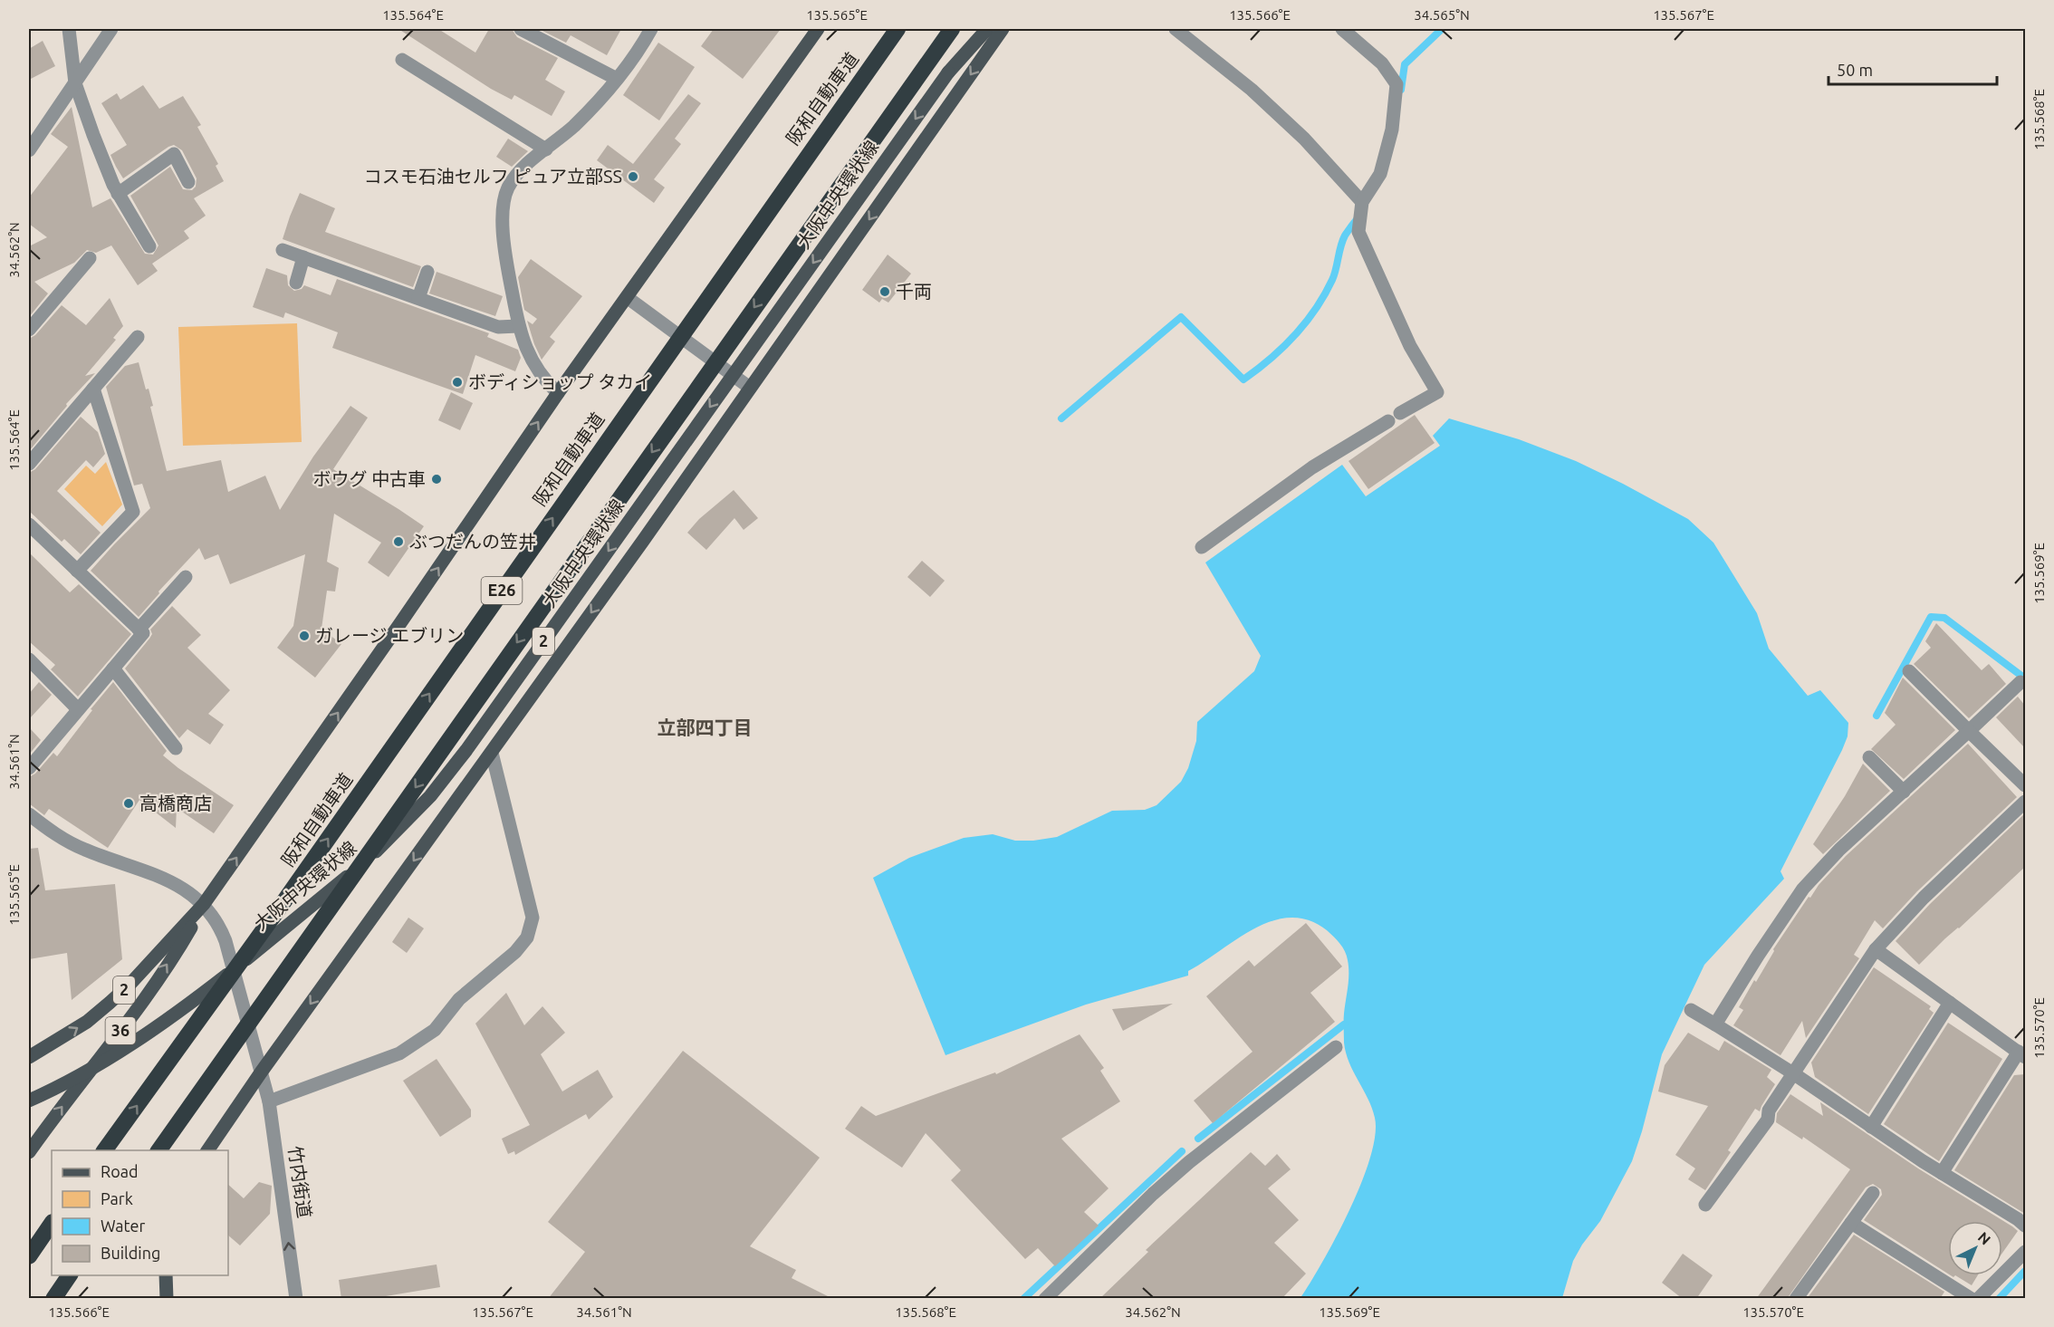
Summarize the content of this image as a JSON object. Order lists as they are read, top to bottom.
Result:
{
  "streets": {
    "highway": ["阪和自動車道", "E26"],
    "main road": ["大阪中央環状線", "2", "36"],
    "street": ["竹内街道"]
  },
  "crossings": [
    ["2", "36"],
    ["2", "竹内街道"],
    ["36", "竹内街道"]
  ],
  "one_way": ["竹内街道"],
  "districts": ["立部四丁目"],
  "places": [
    "コスモ石油セルフ ピュア立部SS",
    "千両",
    "ボディショップ タカイ",
    "ボウグ 中古車",
    "ぶつだんの笠井",
    "ガレージ エブリン",
    "高橋商店"
  ],
  "legend": [
    "Road",
    "Park",
    "Water",
    "Building"
  ],
  "scale_bar": "50 m",
  "north": "top right",
  "coordinates": [
    "135.564°E",
    "135.565°E",
    "135.566°E",
    "34.565°N",
    "135.567°E",
    "135.568°E",
    "34.562°N",
    "135.569°E",
    "34.561°N",
    "135.570°E"
  ]
}
